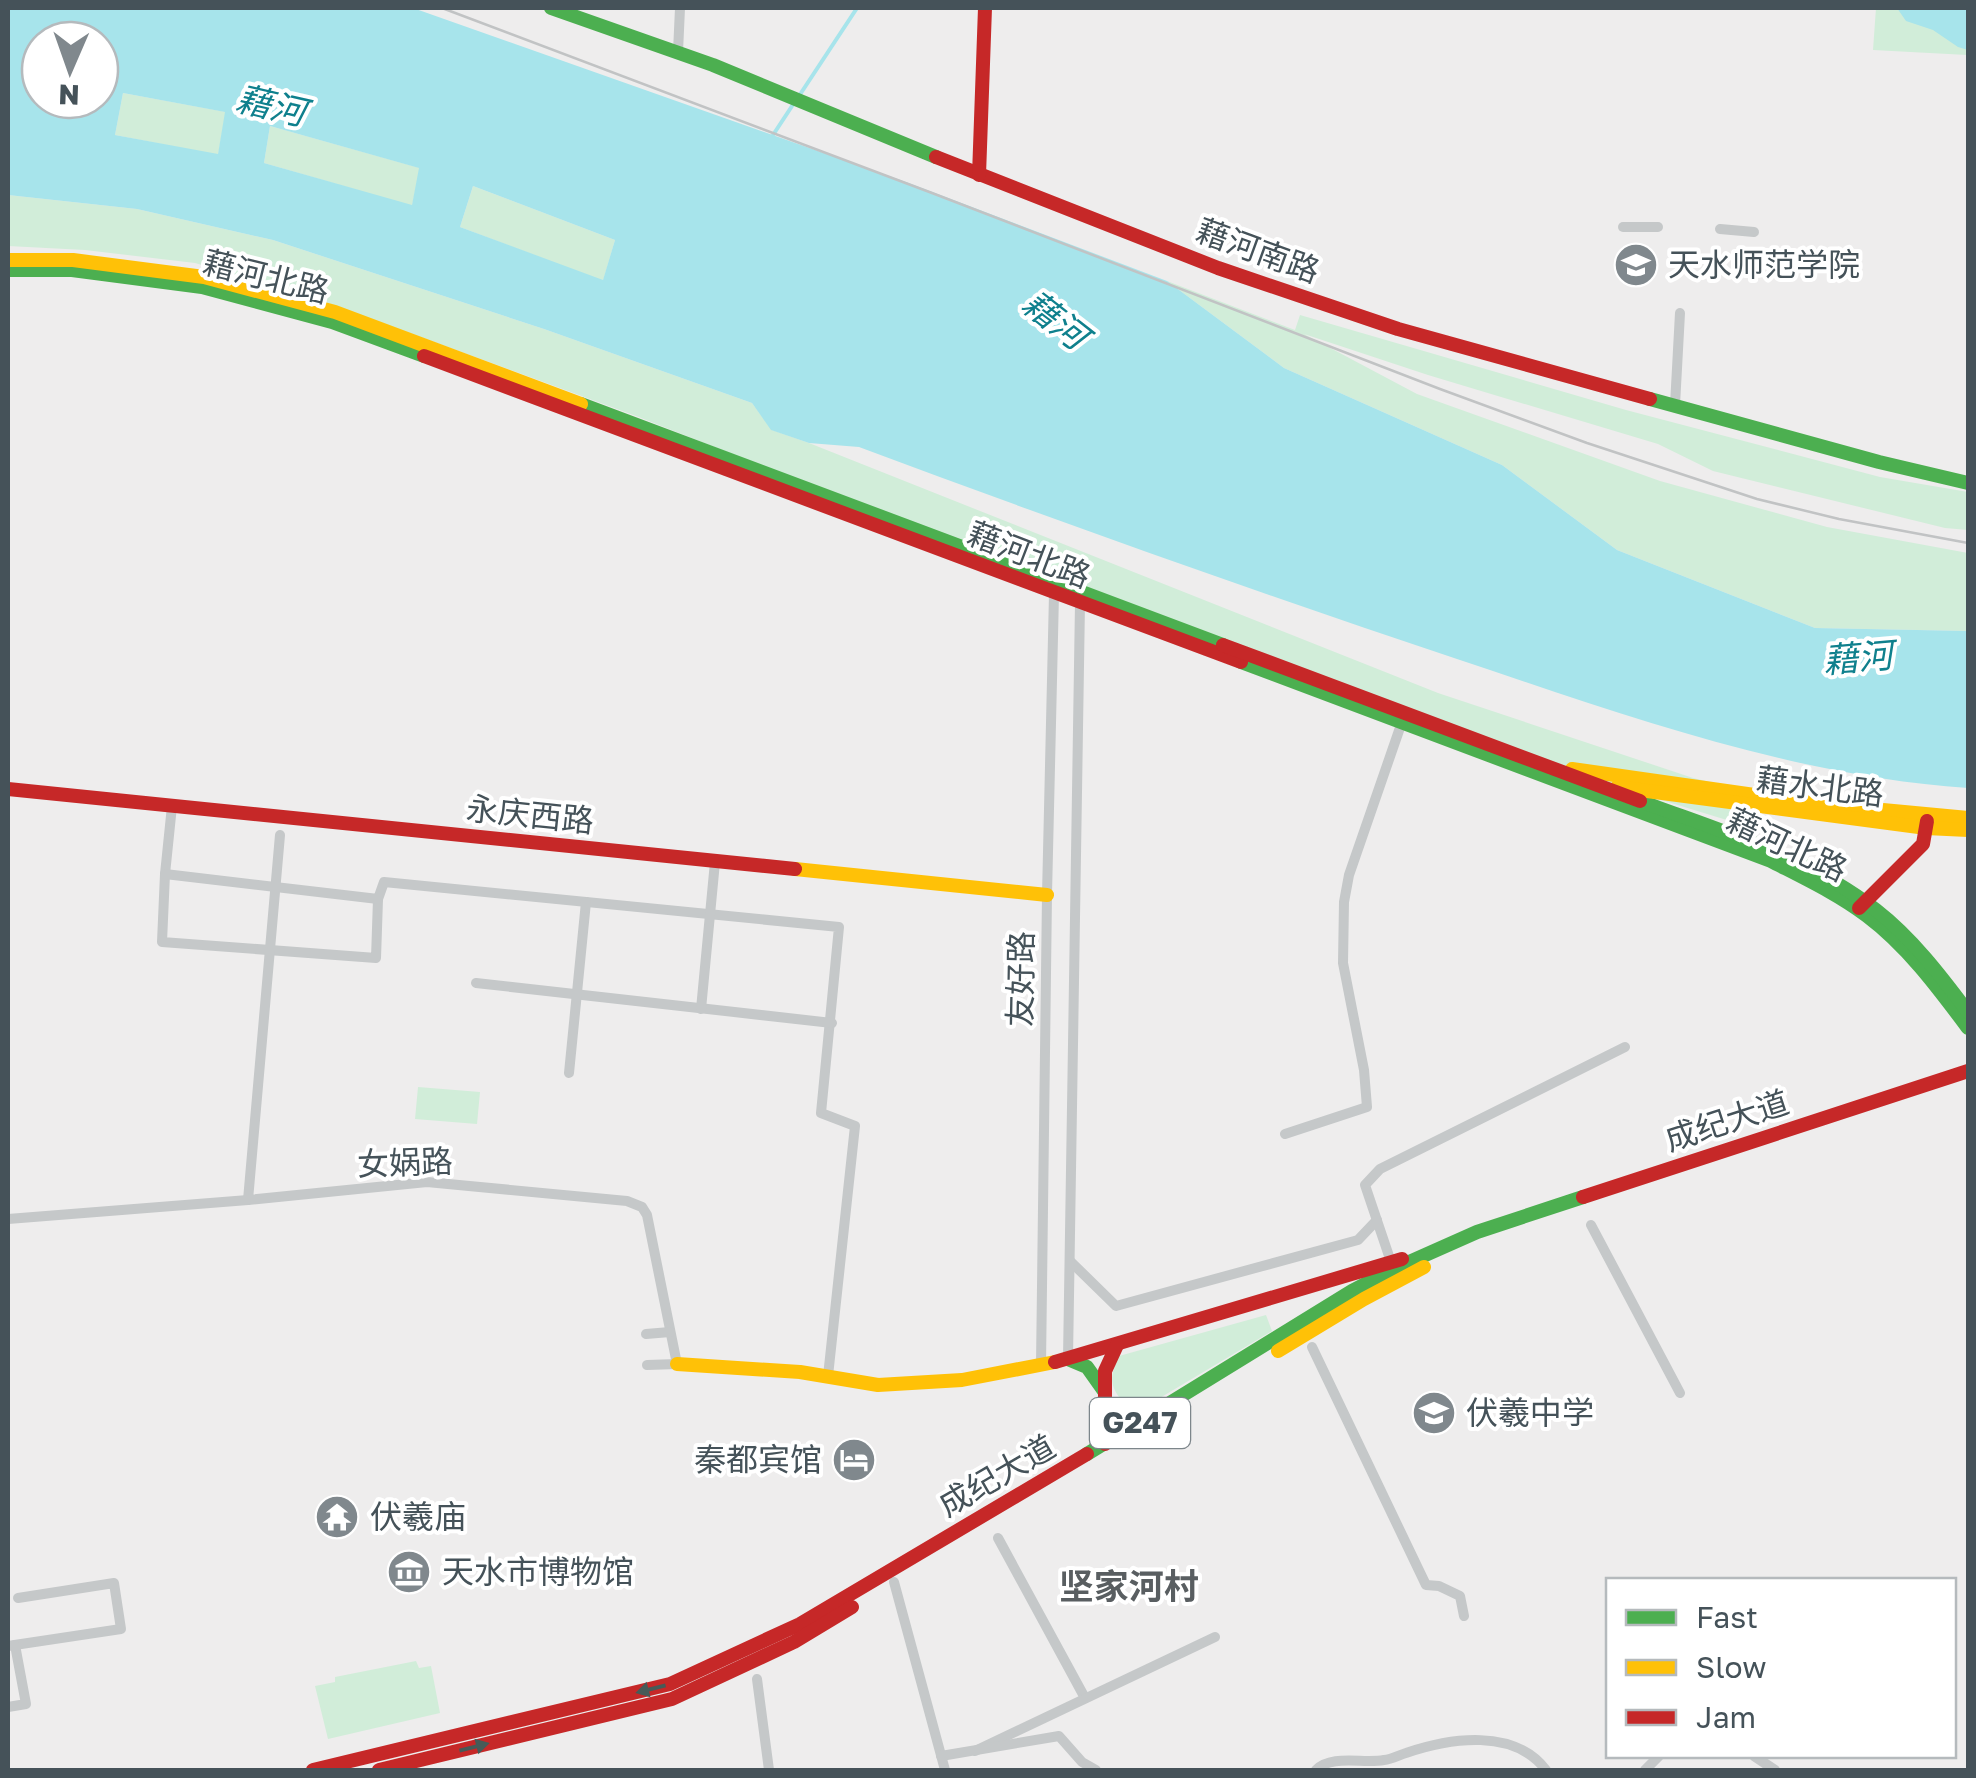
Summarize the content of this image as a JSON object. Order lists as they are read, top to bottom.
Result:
{
  "streets": {
    "main road": [
      "藉河南路",
      "藉河北路",
      "藉水北路",
      "永庆西路",
      "成纪大道",
      "G247"
    ],
    "street": ["友好路", "女娲路"]
  },
  "crossings": [
    ["藉河北路", "藉水北路"],
    ["藉河北路", "友好路"],
    ["永庆西路", "友好路"]
  ],
  "districts": ["坚家河村"],
  "water": ["藉河"],
  "places": {
    "school or university": ["天水师范学院", "伏羲中学"],
    "hotel": ["秦都宾馆"],
    "temple": ["伏羲庙"],
    "museum": ["天水市博物馆"]
  },
  "legend": ["Fast", "Slow", "Jam"],
  "north": "bottom"
}
